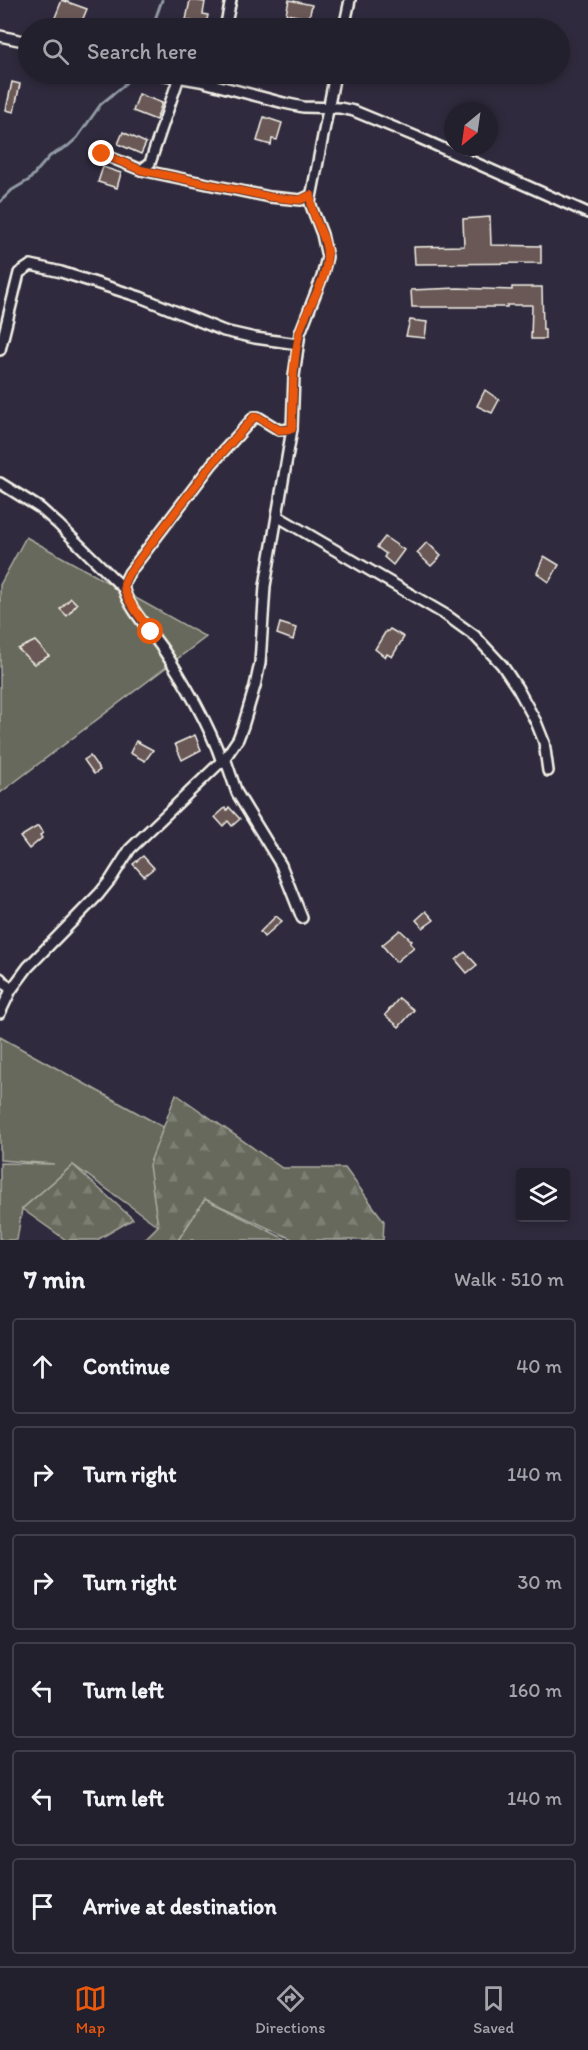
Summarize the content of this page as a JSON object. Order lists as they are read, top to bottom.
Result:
{
  "north": "bottom left",
  "page": {
    "search": "Search here",
    "heading": ["7 min", "Walk · 510 m"],
    "list": [
      ["Continue", "40 m"],
      ["Turn right", "140 m"],
      ["Turn right", "30 m"],
      ["Turn left", "160 m"],
      ["Turn left", "140 m"],
      "Arrive at destination"
    ],
    "nav": ["Map", "Directions", "Saved"]
  }
}
